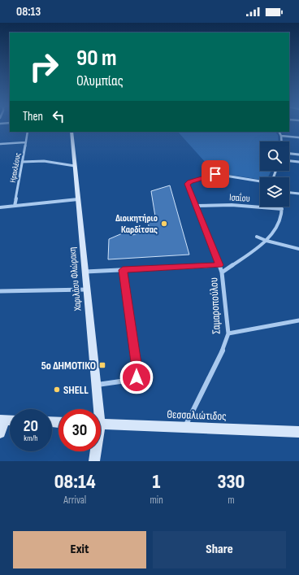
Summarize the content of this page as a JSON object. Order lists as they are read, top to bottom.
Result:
{
  "streets": {
    "main road": ["Χαριλάου Φλώρακη", "Θεσσαλιώτιδος"],
    "street": ["Ηρακλέους", "Ισαΐου", "Σαμαροπούλου"]
  },
  "crossings": [
    ["Ισαΐου", "Σαμαροπούλου"],
    ["Σαμαροπούλου", "Θεσσαλιώτιδος"]
  ],
  "places": {
    "other": ["Διοικητήριο Καρδίτσας", "SHELL"],
    "transit": ["5ο ΔΗΜΟΤΙΚΟ"]
  },
  "page": {
    "status": "08:13",
    "turn": ["90 m", "Ολυμπίας"],
    "then": "Then",
    "speed": "20 km/h",
    "limit": "30",
    "eta": [
      "08:14",
      "Arrival",
      "1",
      "min",
      "330",
      "m"
    ],
    "buttons": ["Exit", "Share"]
  }
}
